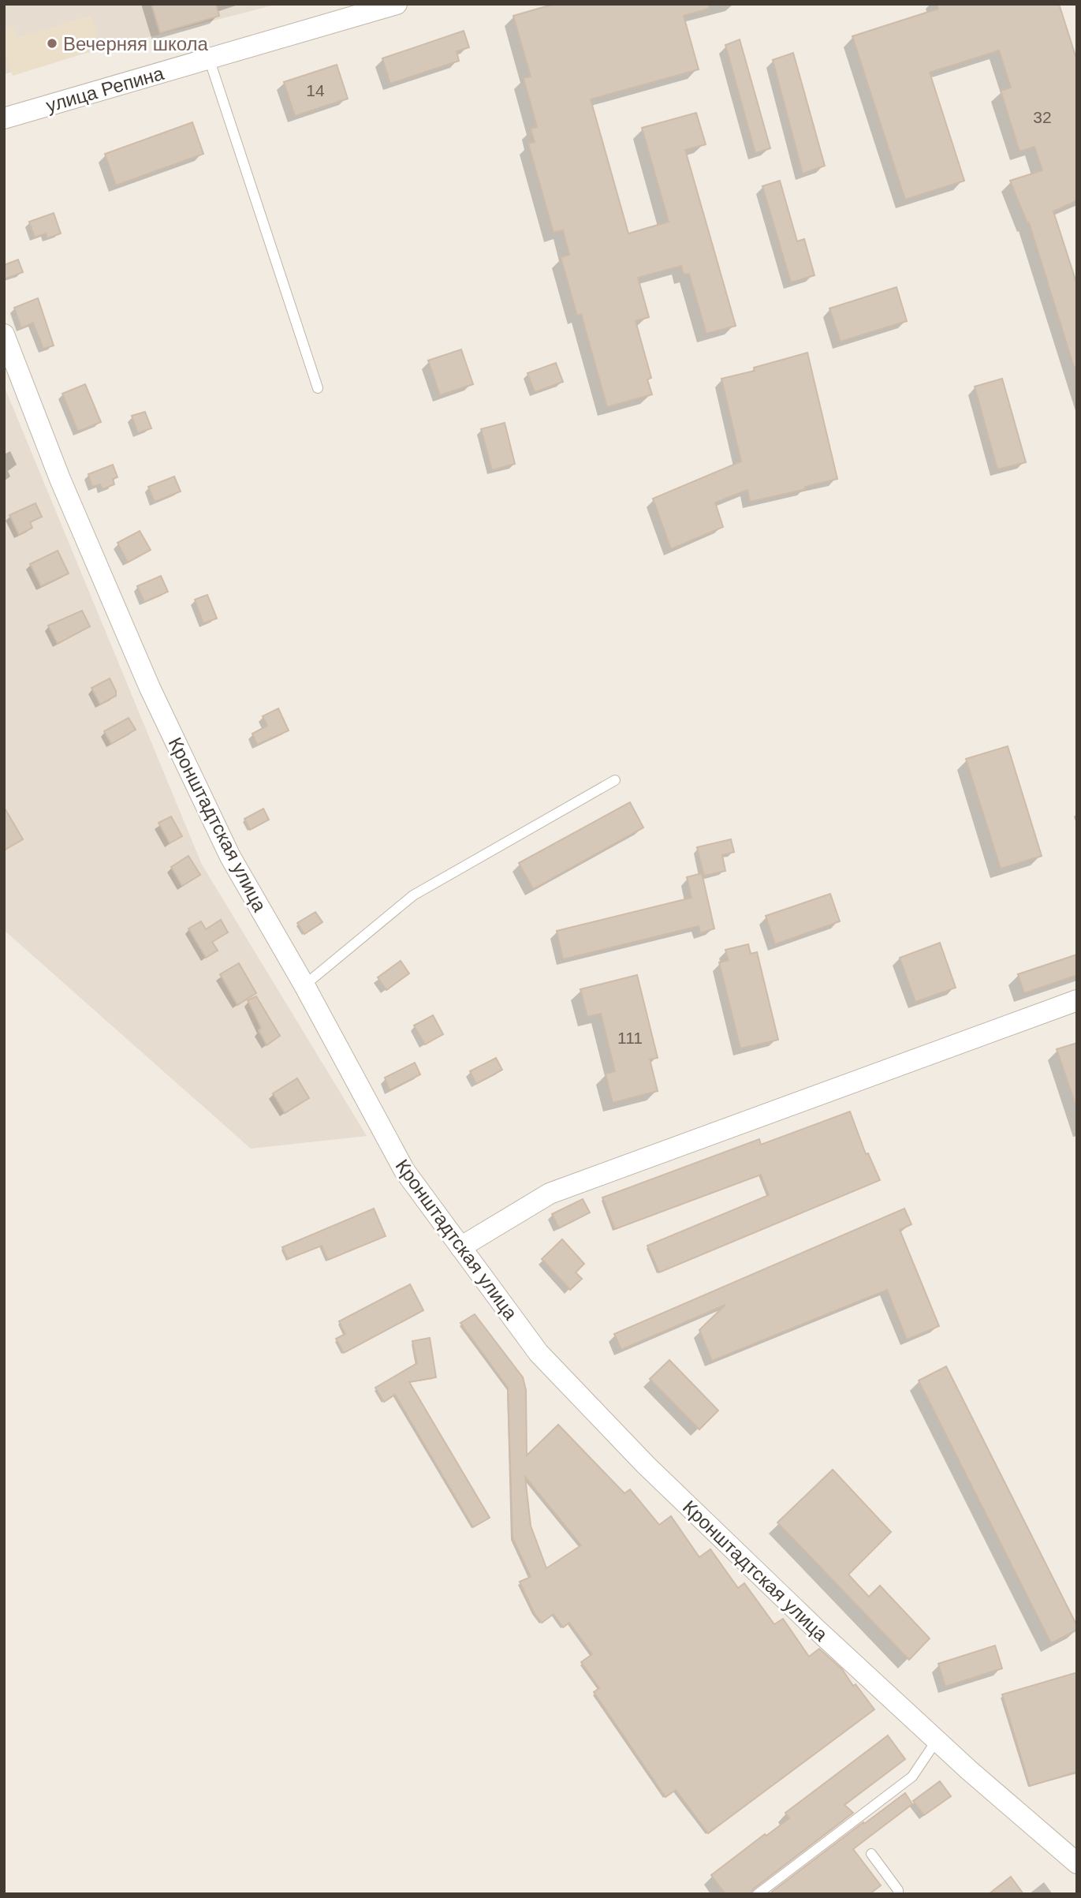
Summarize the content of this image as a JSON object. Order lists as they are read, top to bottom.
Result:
{
  "streets": {
    "street": ["улица Репина", "Кронштадтская улица"]
  },
  "places": ["Вечерняя школа"],
  "house_numbers": ["14", "32", "111"]
}
